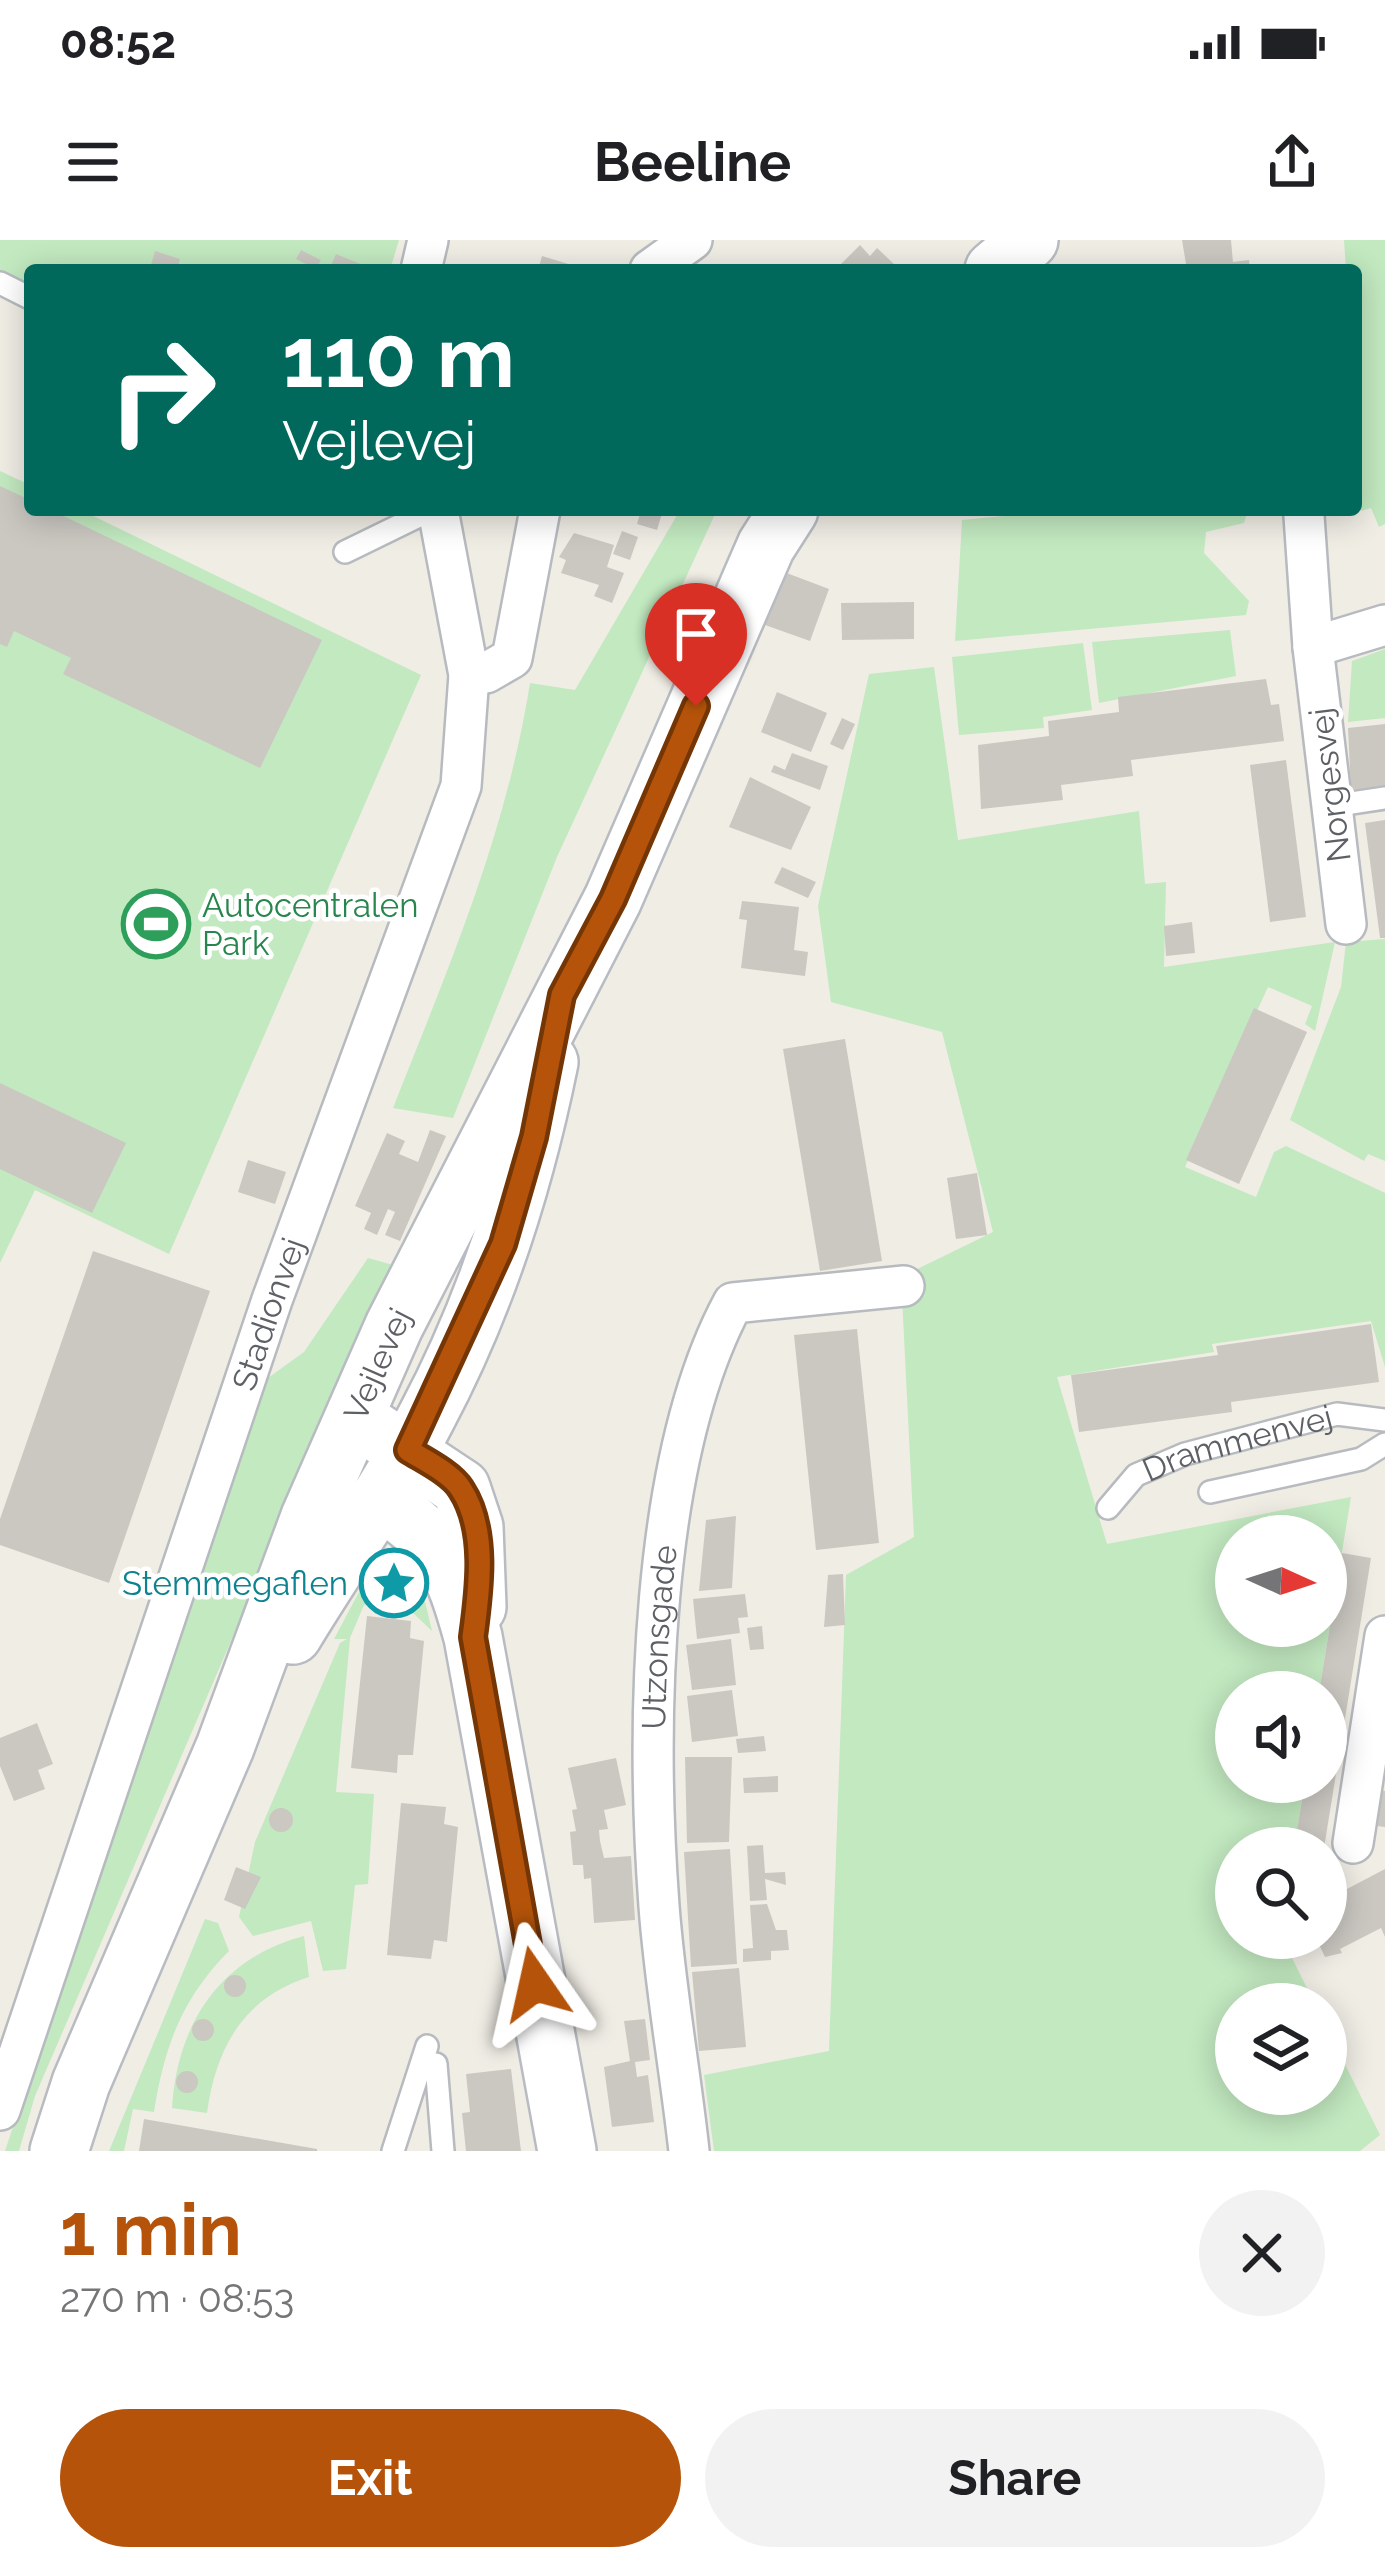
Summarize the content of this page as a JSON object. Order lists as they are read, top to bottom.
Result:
{
  "streets": {
    "main road": ["Vejlevej"],
    "street": ["Norgesvej", "Stadionvej", "Utzonsgade"],
    "lane": ["Drammenvej"]
  },
  "places": {
    "sports": ["Autocentralen Park"],
    "place": ["Stemmegaflen"]
  },
  "north": "right",
  "page": {
    "status": "08:52",
    "header": "Beeline",
    "turn": ["110 m", "Vejlevej"],
    "heading": ["1 min", "270 m · 08:53"],
    "buttons": ["Exit", "Share"]
  }
}
